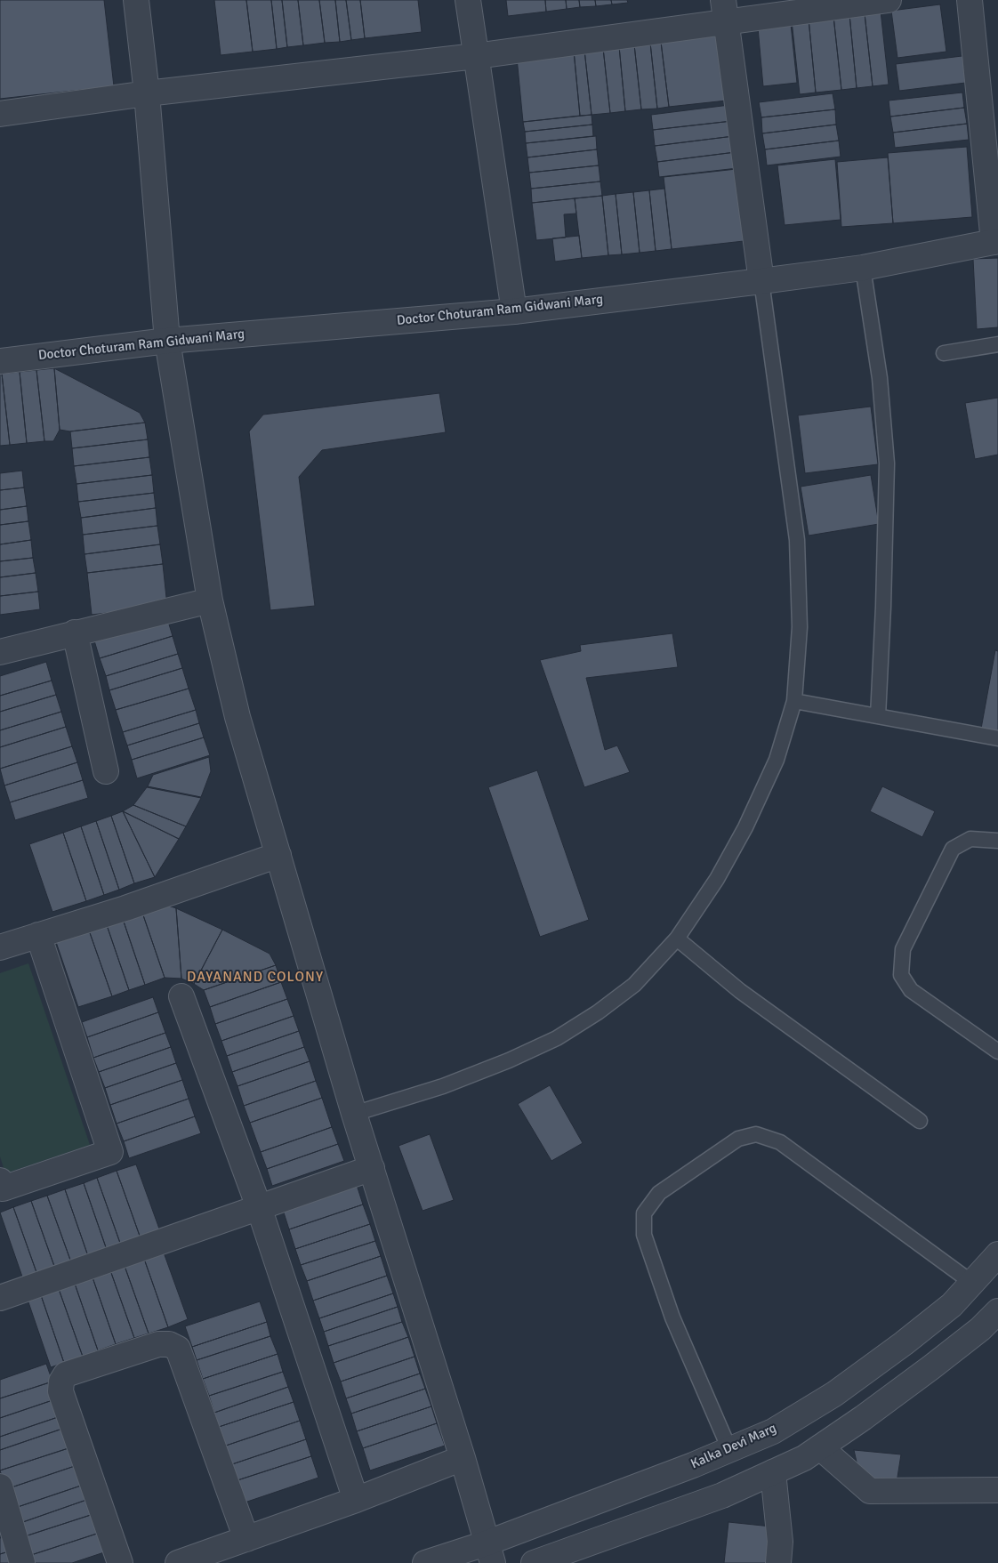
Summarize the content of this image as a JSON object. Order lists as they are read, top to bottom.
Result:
{
  "streets": {
    "street": ["Doctor Choturam Ram Gidwani Marg", "Kalka Devi Marg"]
  },
  "districts": ["DAYANAND COLONY"]
}
